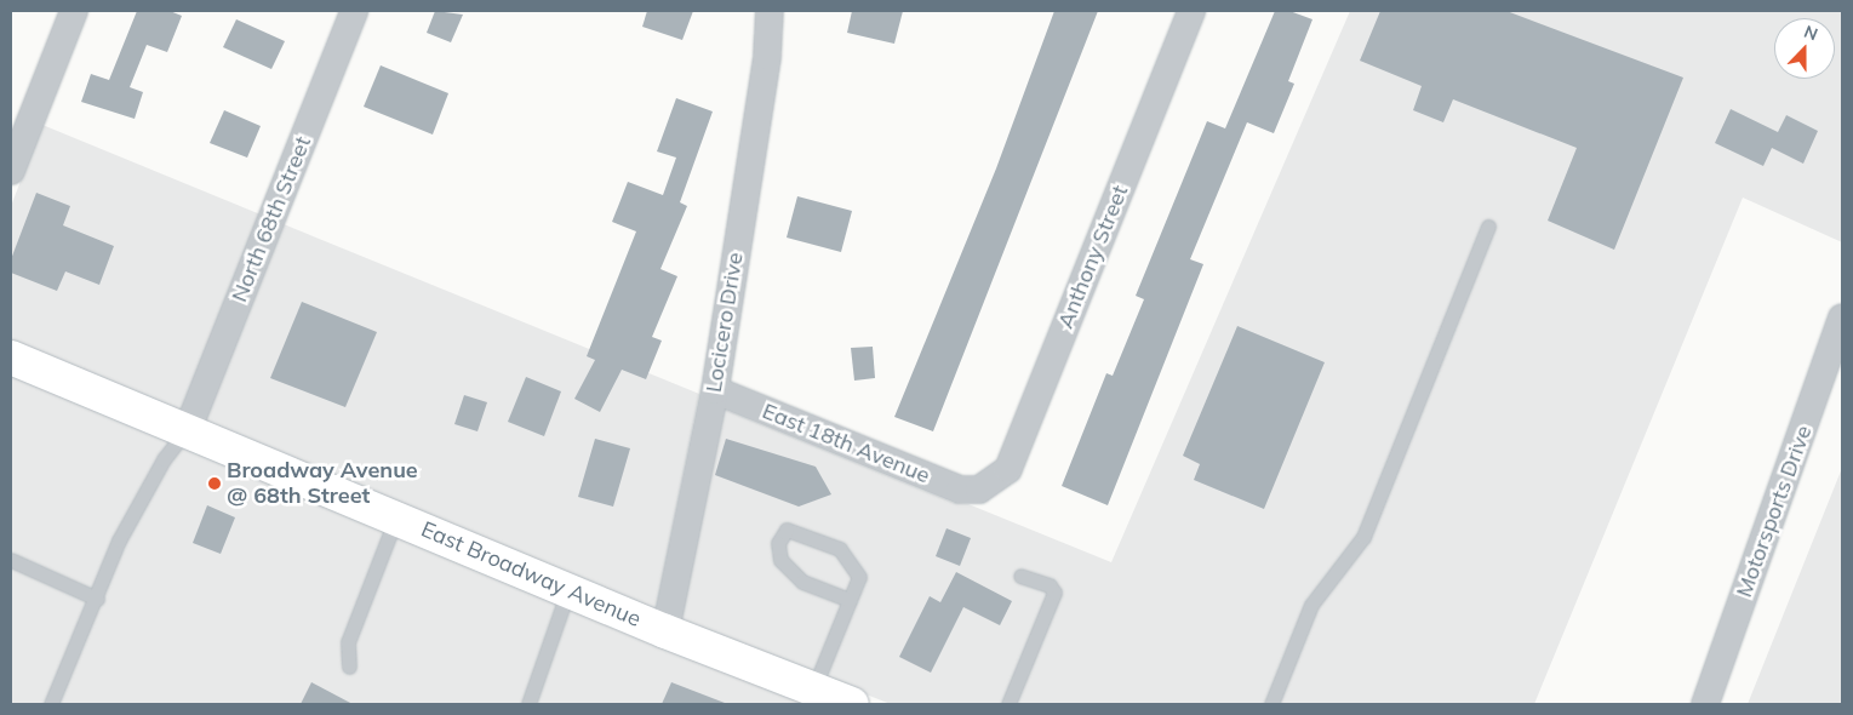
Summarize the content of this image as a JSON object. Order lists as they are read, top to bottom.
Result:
{
  "streets": {
    "main road": ["East Broadway Avenue"],
    "street": [
      "North 68th Street",
      "Anthony Street",
      "Locicero Drive",
      "East 18th Avenue",
      "Motorsports Drive"
    ]
  },
  "crossings": [
    ["North 68th Street", "East Broadway Avenue"],
    ["Anthony Street", "East 18th Avenue"],
    ["Locicero Drive", "East 18th Avenue"],
    ["Locicero Drive", "East Broadway Avenue"]
  ],
  "places": ["Broadway Avenue @ 68th Street"],
  "north": "top"
}
